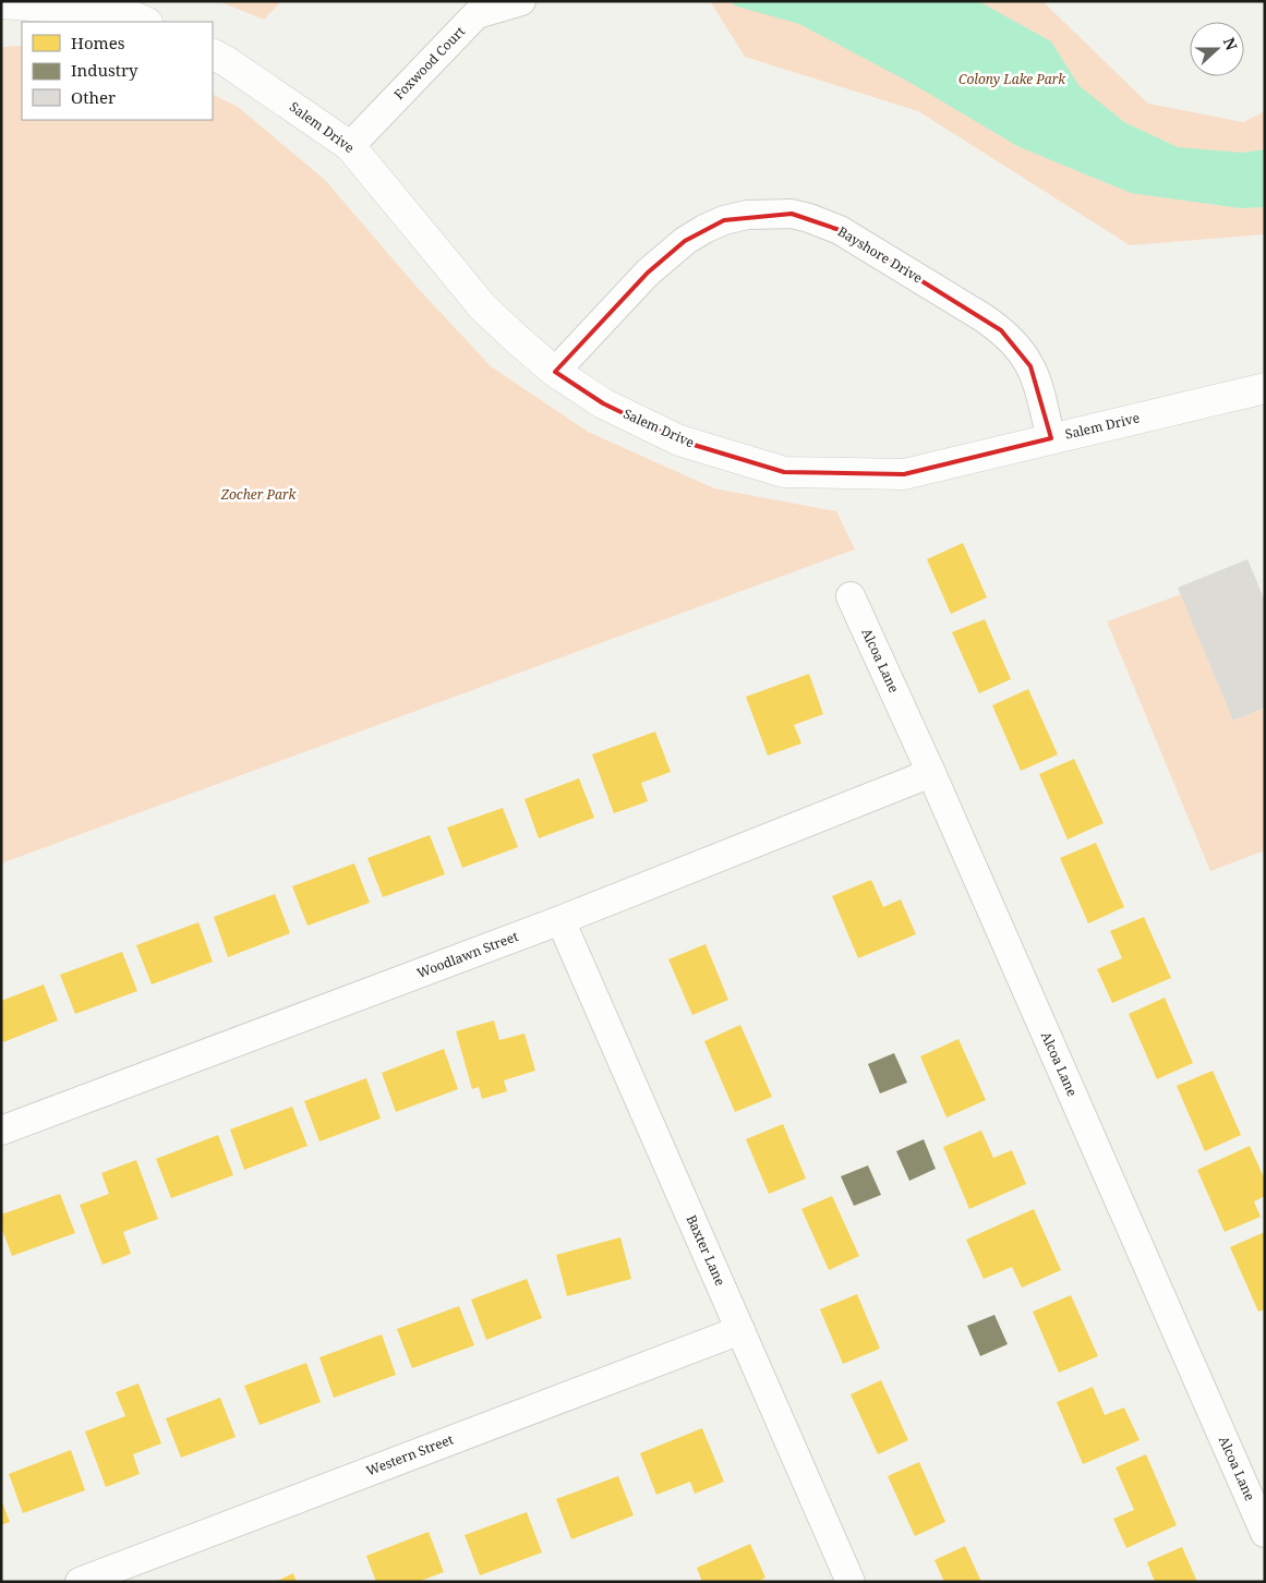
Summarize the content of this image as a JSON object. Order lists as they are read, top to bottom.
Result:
{
  "streets": {
    "street": [
      "Foxwood Court",
      "Salem Drive",
      "Bayshore Drive",
      "Alcoa Lane",
      "Woodlawn Street",
      "Baxter Lane",
      "Western Street"
    ]
  },
  "crossings": [
    ["Foxwood Court", "Salem Drive"],
    ["Salem Drive", "Bayshore Drive"],
    ["Alcoa Lane", "Woodlawn Street"],
    ["Woodlawn Street", "Baxter Lane"],
    ["Baxter Lane", "Western Street"]
  ],
  "parks": ["Colony Lake Park", "Zocher Park"],
  "legend": ["Homes", "Industry", "Other"],
  "north": "right"
}
